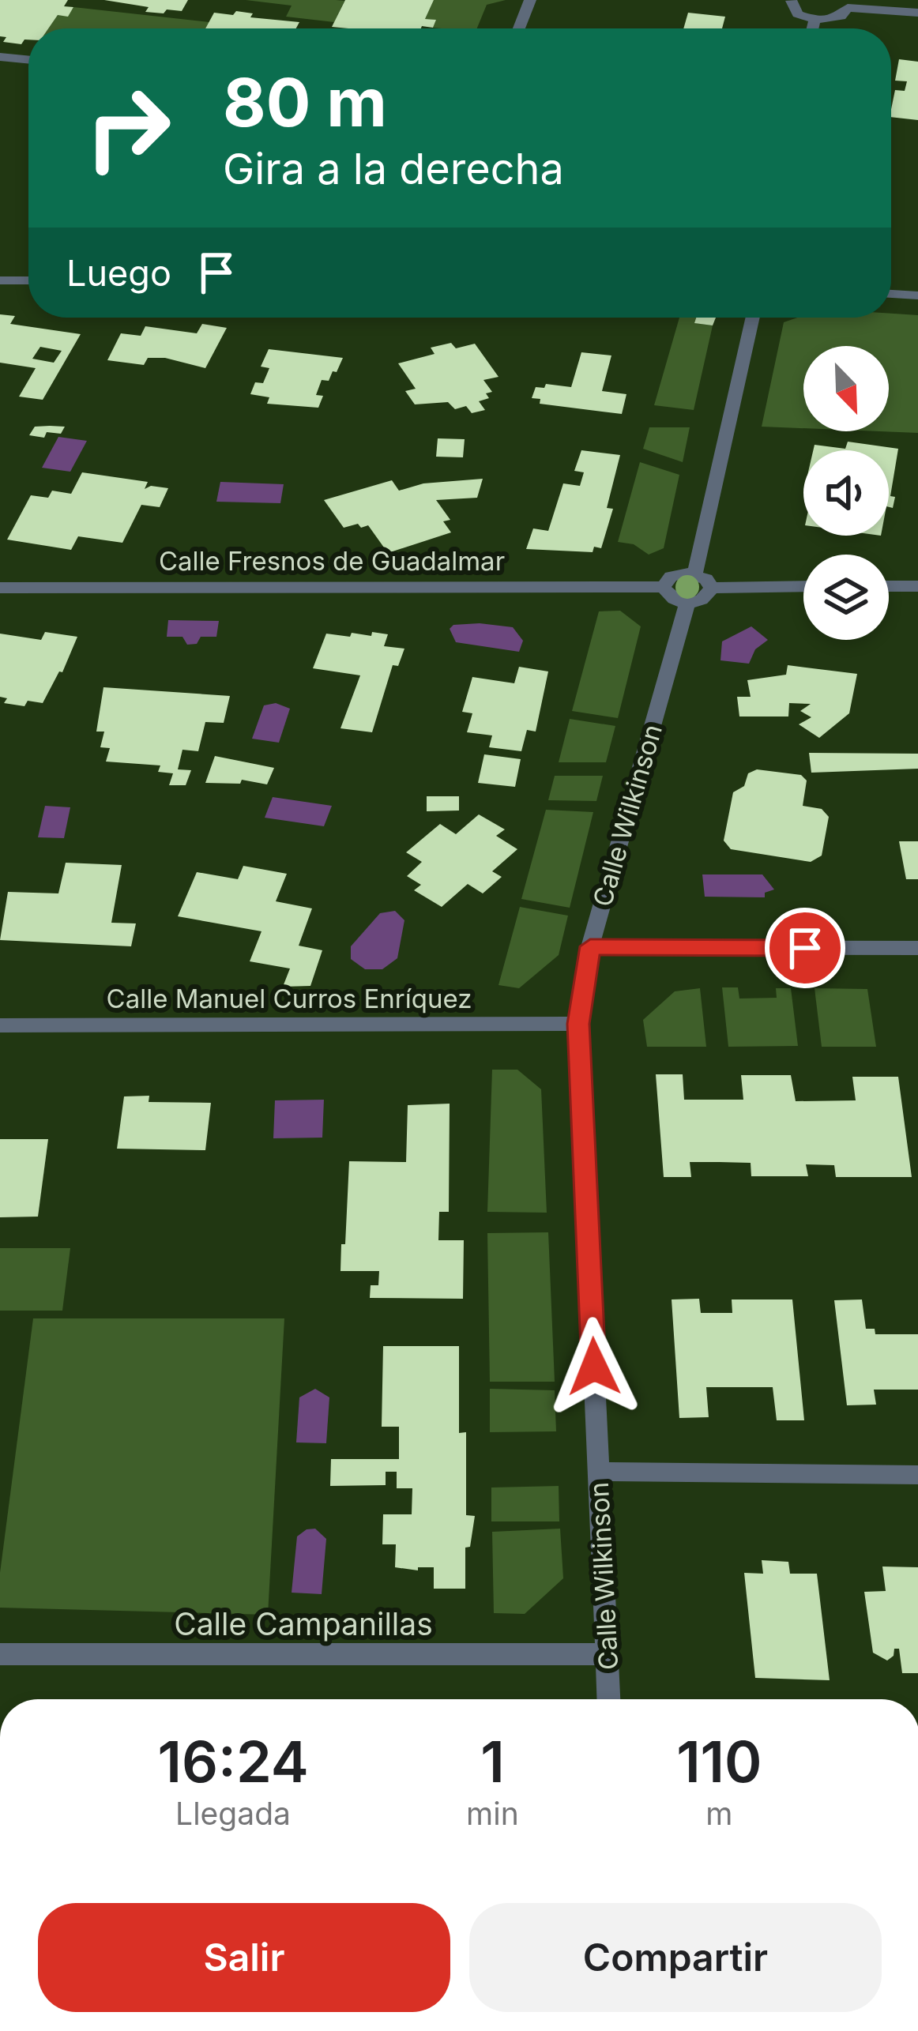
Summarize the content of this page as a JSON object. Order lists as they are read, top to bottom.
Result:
{
  "streets": {
    "street": [
      "Calle Fresnos de Guadalmar",
      "Calle Wilkinson",
      "Calle Manuel Curros Enríquez",
      "Calle Campanillas"
    ]
  },
  "crossings": [
    ["Calle Fresnos de Guadalmar", "Calle Wilkinson"],
    ["Calle Wilkinson", "Calle Manuel Curros Enríquez"],
    ["Calle Wilkinson", "Calle Campanillas"]
  ],
  "north": "bottom right",
  "page": {
    "turn": ["80 m", "Gira a la derecha"],
    "then": "Luego",
    "eta": [
      "16:24",
      "Llegada",
      "1",
      "min",
      "110",
      "m"
    ],
    "buttons": ["Salir", "Compartir"]
  }
}
